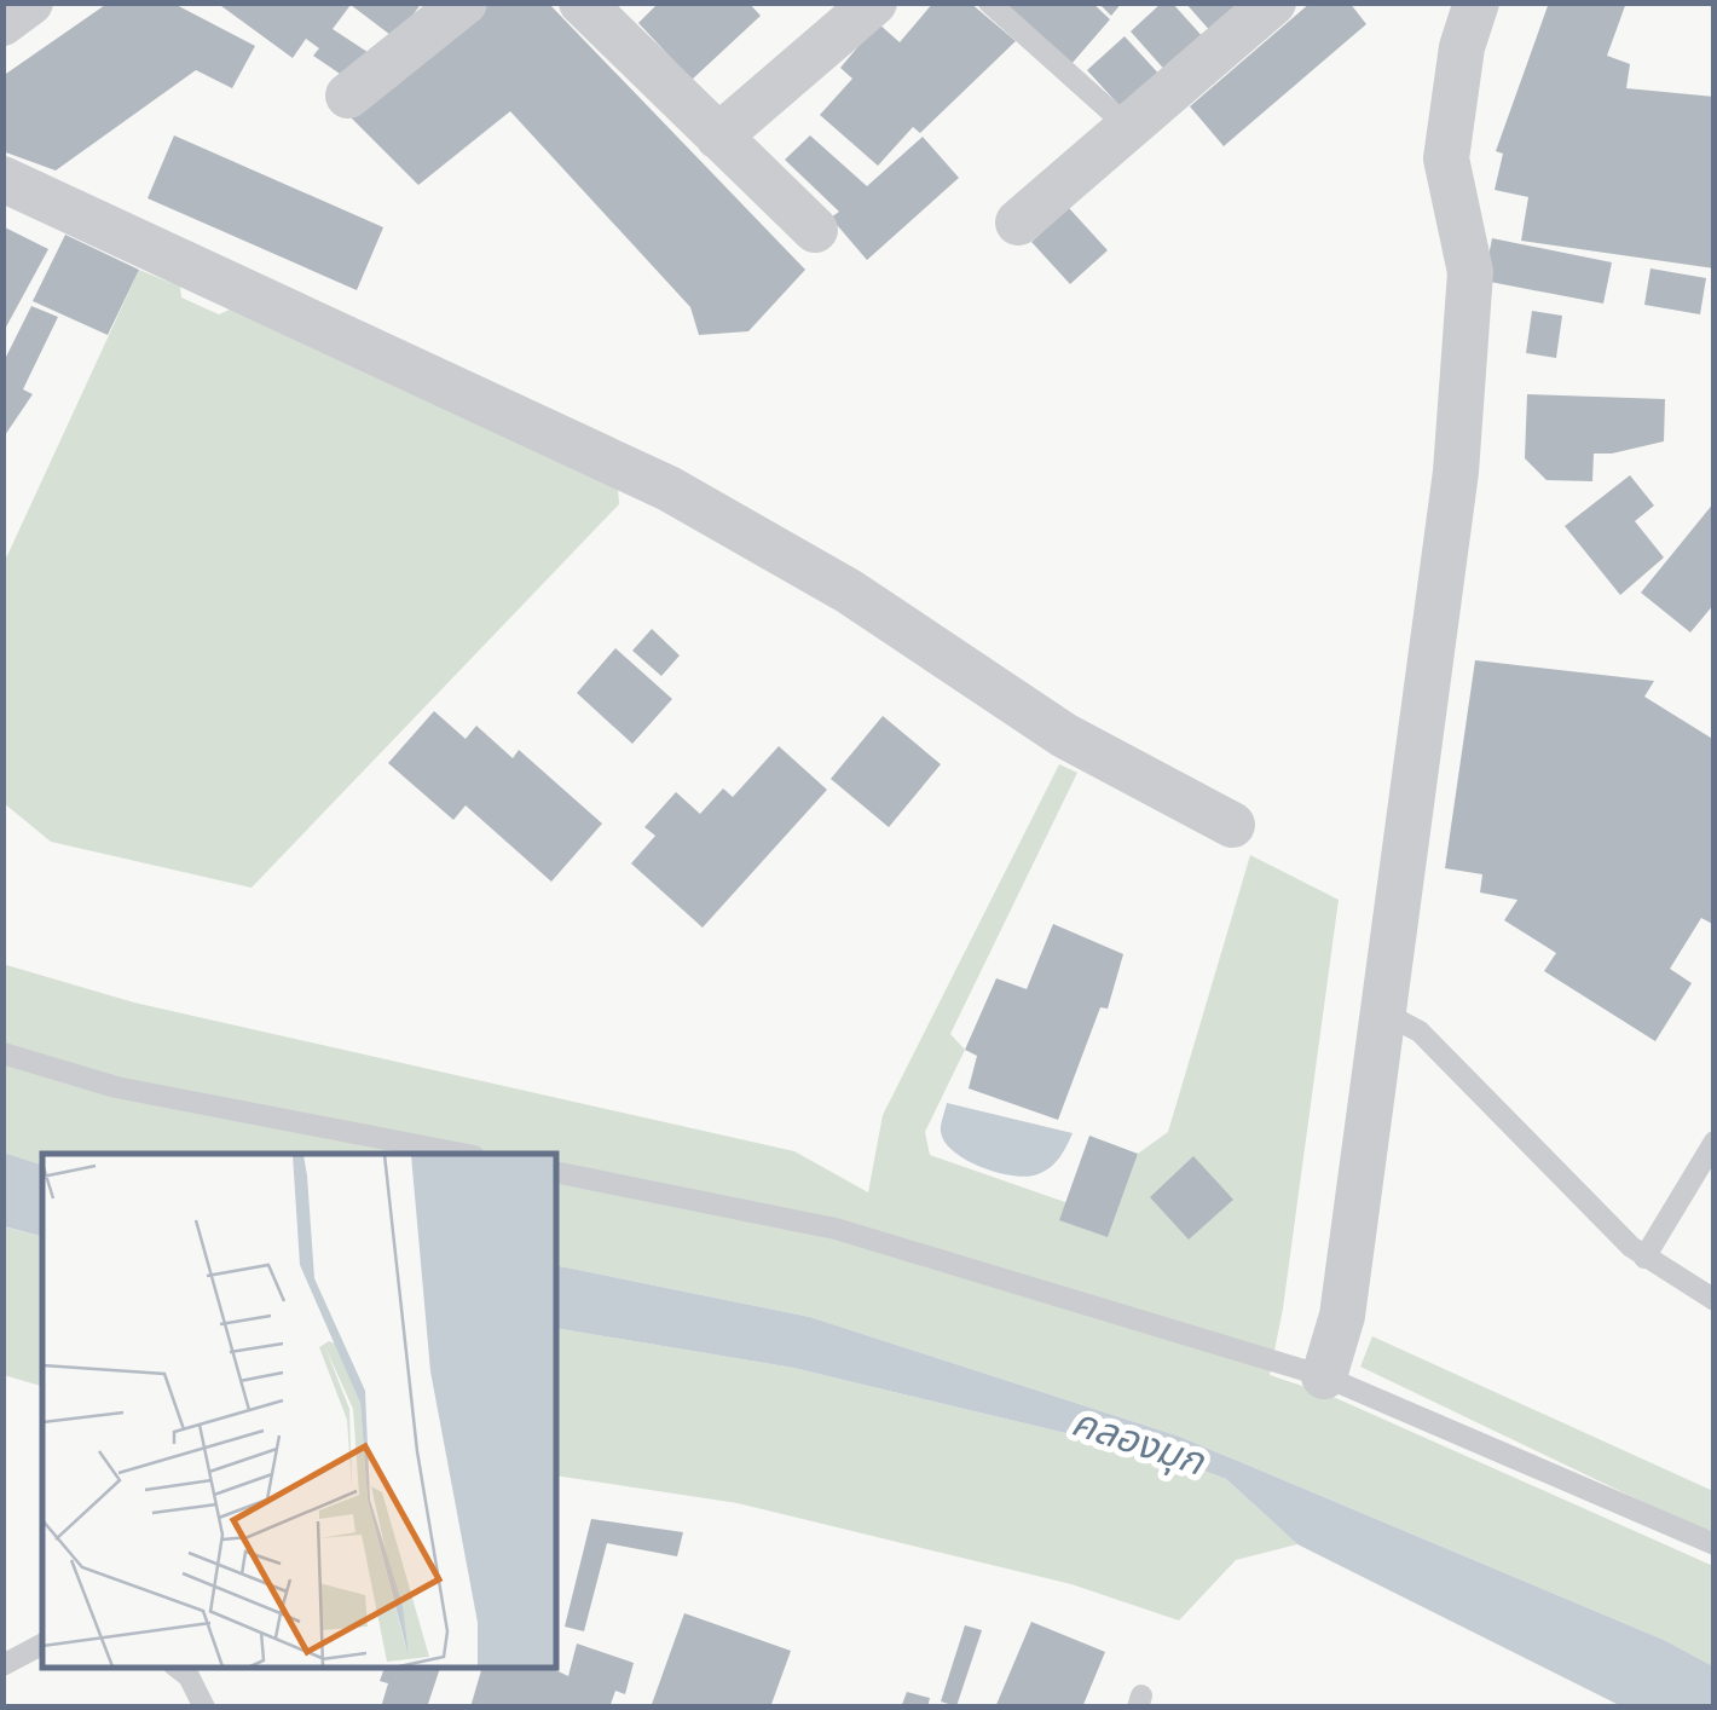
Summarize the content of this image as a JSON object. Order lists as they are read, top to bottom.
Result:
{
  "water": ["คลองมุก"]
}
